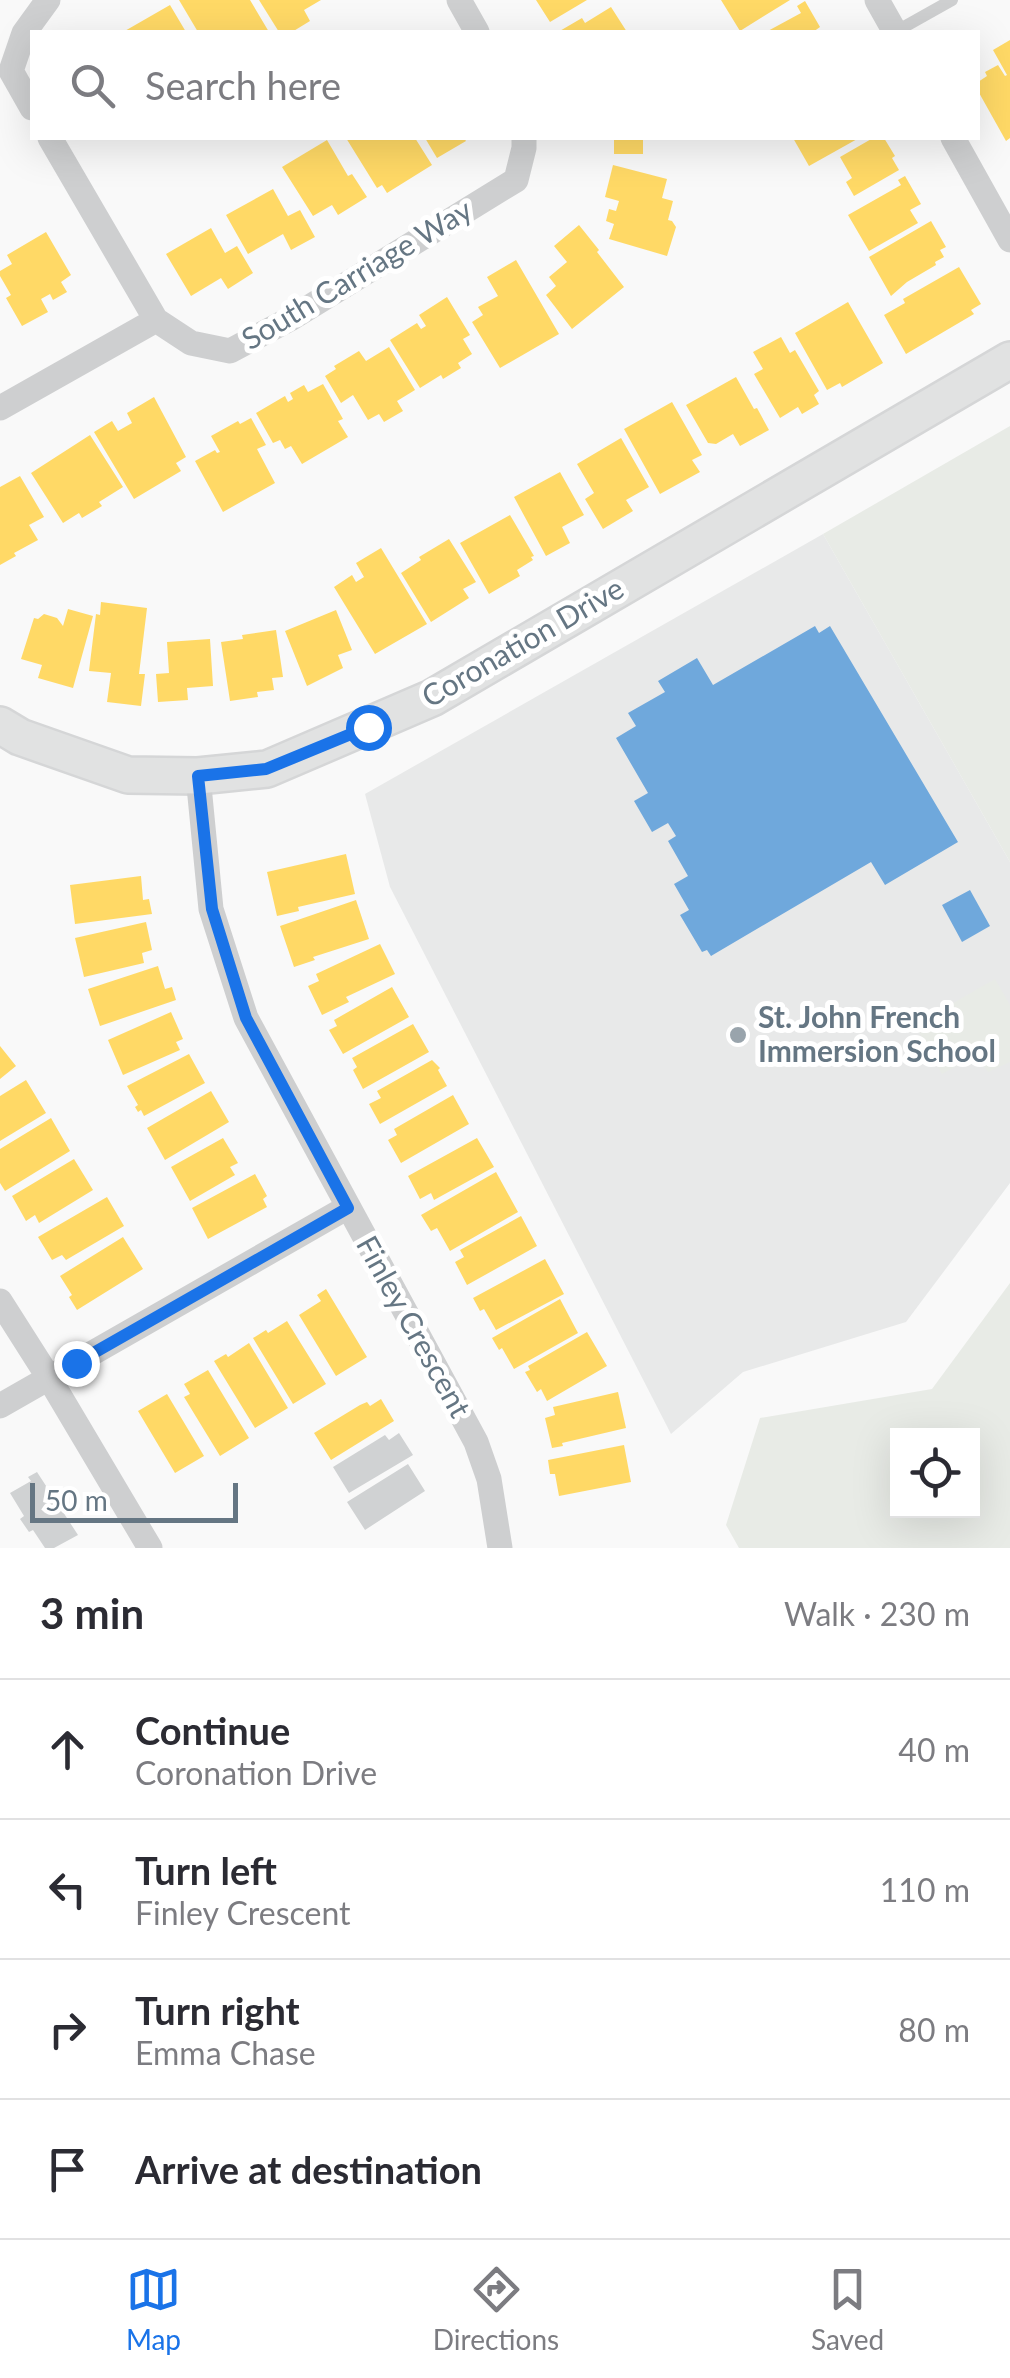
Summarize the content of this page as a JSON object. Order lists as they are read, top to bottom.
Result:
{
  "streets": {
    "street": ["South Carriage Way", "Coronation Drive", "Finley Crescent"]
  },
  "crossings": [
    ["Coronation Drive", "Finley Crescent"]
  ],
  "places": ["St. John French Immersion School"],
  "scale_bar": "50 m",
  "page": {
    "search": "Search here",
    "scale": "50 m",
    "heading": ["3 min", "Walk · 230 m"],
    "list": [
      ["Continue", "Coronation Drive", "40 m"],
      ["Turn left", "Finley Crescent", "110 m"],
      ["Turn right", "Emma Chase", "80 m"],
      "Arrive at destination"
    ],
    "nav": ["Map", "Directions", "Saved"]
  }
}
